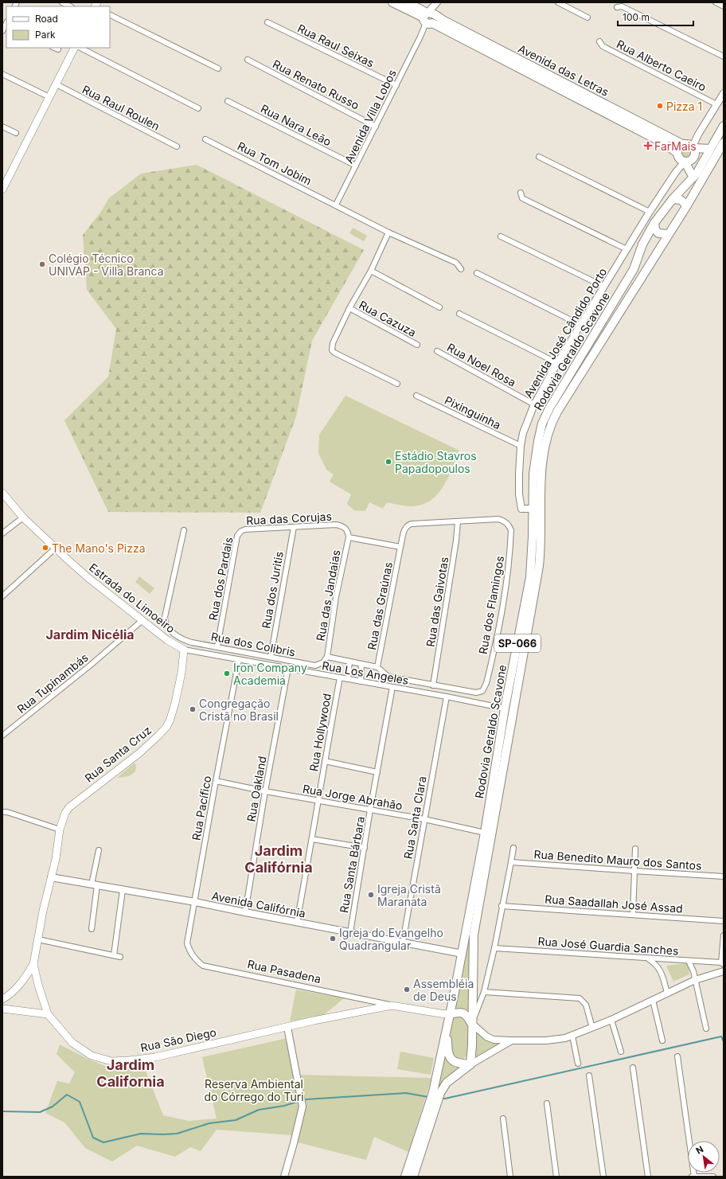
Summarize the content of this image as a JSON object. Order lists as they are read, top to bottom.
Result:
{
  "streets": {
    "main road": [
      "Avenida das Letras",
      "Rodovia Geraldo Scavone",
      "Estrada do Limoeiro",
      "SP-066",
      "Rua Santa Cruz",
      "Rua Pasadena",
      "Rua São Diego"
    ],
    "street": [
      "Rua Raul Seixas",
      "Rua Alberto Caeiro",
      "Rua Renato Russo",
      "Rua Raul Roulen",
      "Avenida Villa Lobos",
      "Rua Nara Leão",
      "Rua Tom Jobim",
      "Rua Cazuza",
      "Avenida José Cândido Porto",
      "Rua Noel Rosa",
      "Pixinguinha",
      "Rua das Corujas",
      "Rua dos Pardais",
      "Rua dos Juritis",
      "Rua das Jandaias",
      "Rua das Gaivotas",
      "Rua dos Flamingos",
      "Rua das Graúnas",
      "Rua dos Colibris",
      "Rua Los Angeles",
      "Rua Tupinambás",
      "Rua Hollywood",
      "Rua Oakland",
      "Rua Jorge Abrahão",
      "Rua Pacífico",
      "Rua Santa Clara",
      "Rua Benedito Mauro dos Santos",
      "Rua Santa Bárbara",
      "Rua Saadallah José Assad",
      "Avenida Califórnia",
      "Rua José Guardia Sanches"
    ]
  },
  "crossings": [
    ["Rua Raul Seixas", "Avenida Villa Lobos"],
    ["Avenida das Letras", "Avenida Villa Lobos"],
    ["Avenida das Letras", "Avenida José Cândido Porto"],
    ["Rua Renato Russo", "Avenida Villa Lobos"],
    ["Avenida Villa Lobos", "Rua Nara Leão"],
    ["Avenida Villa Lobos", "Rua Tom Jobim"],
    ["Avenida José Cândido Porto", "Rodovia Geraldo Scavone"],
    ["Avenida José Cândido Porto", "Rua Noel Rosa"],
    ["Avenida José Cândido Porto", "Pixinguinha"],
    ["Rodovia Geraldo Scavone", "Rua Los Angeles"],
    ["Rodovia Geraldo Scavone", "Rua Jorge Abrahão"],
    ["Rodovia Geraldo Scavone", "Avenida Califórnia"],
    ["Rodovia Geraldo Scavone", "Rua Pasadena"],
    ["Rua das Corujas", "Rua dos Pardais"],
    ["Rua das Corujas", "Rua dos Juritis"],
    ["Rua das Corujas", "Rua das Jandaias"],
    ["Rua dos Pardais", "Rua dos Colibris"],
    ["Rua dos Juritis", "Rua dos Colibris"],
    ["Rua das Jandaias", "Rua dos Colibris"],
    ["Estrada do Limoeiro", "Rua Los Angeles"],
    ["Estrada do Limoeiro", "Rua Tupinambás"],
    ["Estrada do Limoeiro", "Rua Santa Cruz"],
    ["Rua das Gaivotas", "Rua dos Flamingos"],
    ["Rua Los Angeles", "Rua Hollywood"],
    ["Rua Los Angeles", "Rua Santa Cruz"],
    ["Rua Los Angeles", "Rua Oakland"],
    ["Rua Los Angeles", "Rua Pacífico"],
    ["Rua Los Angeles", "Rua Santa Clara"],
    ["Rua Los Angeles", "Rua Santa Bárbara"],
    ["Rua Hollywood", "Rua Jorge Abrahão"],
    ["Rua Hollywood", "Avenida Califórnia"],
    ["Rua Oakland", "Rua Jorge Abrahão"],
    ["Rua Oakland", "Avenida Califórnia"],
    ["Rua Jorge Abrahão", "Rua Pacífico"],
    ["Rua Jorge Abrahão", "Rua Santa Clara"],
    ["Rua Jorge Abrahão", "Rua Santa Bárbara"],
    ["Rua Pacífico", "Avenida Califórnia"],
    ["Rua Pacífico", "Rua Pasadena"],
    ["Rua Santa Clara", "Avenida Califórnia"],
    ["Rua Santa Bárbara", "Avenida Califórnia"],
    ["Avenida Califórnia", "Rua São Diego"],
    ["Rua Pasadena", "Rua São Diego"]
  ],
  "districts": ["Jardim Nicélia", "Jardim Califórnia", "Jardim California"],
  "parks": ["Reserva Ambiental do Córrego do Turi"],
  "places": {
    "other": [
      "Pizza 1",
      "Colégio Técnico UNIVAP - Villa Branca",
      "Estádio Stavros Papadopoulos",
      "The Mano's Pizza",
      "Iron Company Academia",
      "Congregação Cristã no Brasil",
      "Igreja Cristã Maranata",
      "Igreja do Evangelho Quadrangular",
      "Assembléia de Deus"
    ],
    "health": ["FarMais"]
  },
  "legend": ["Road", "Park"],
  "scale_bar": "100 m",
  "north": "top left"
}
